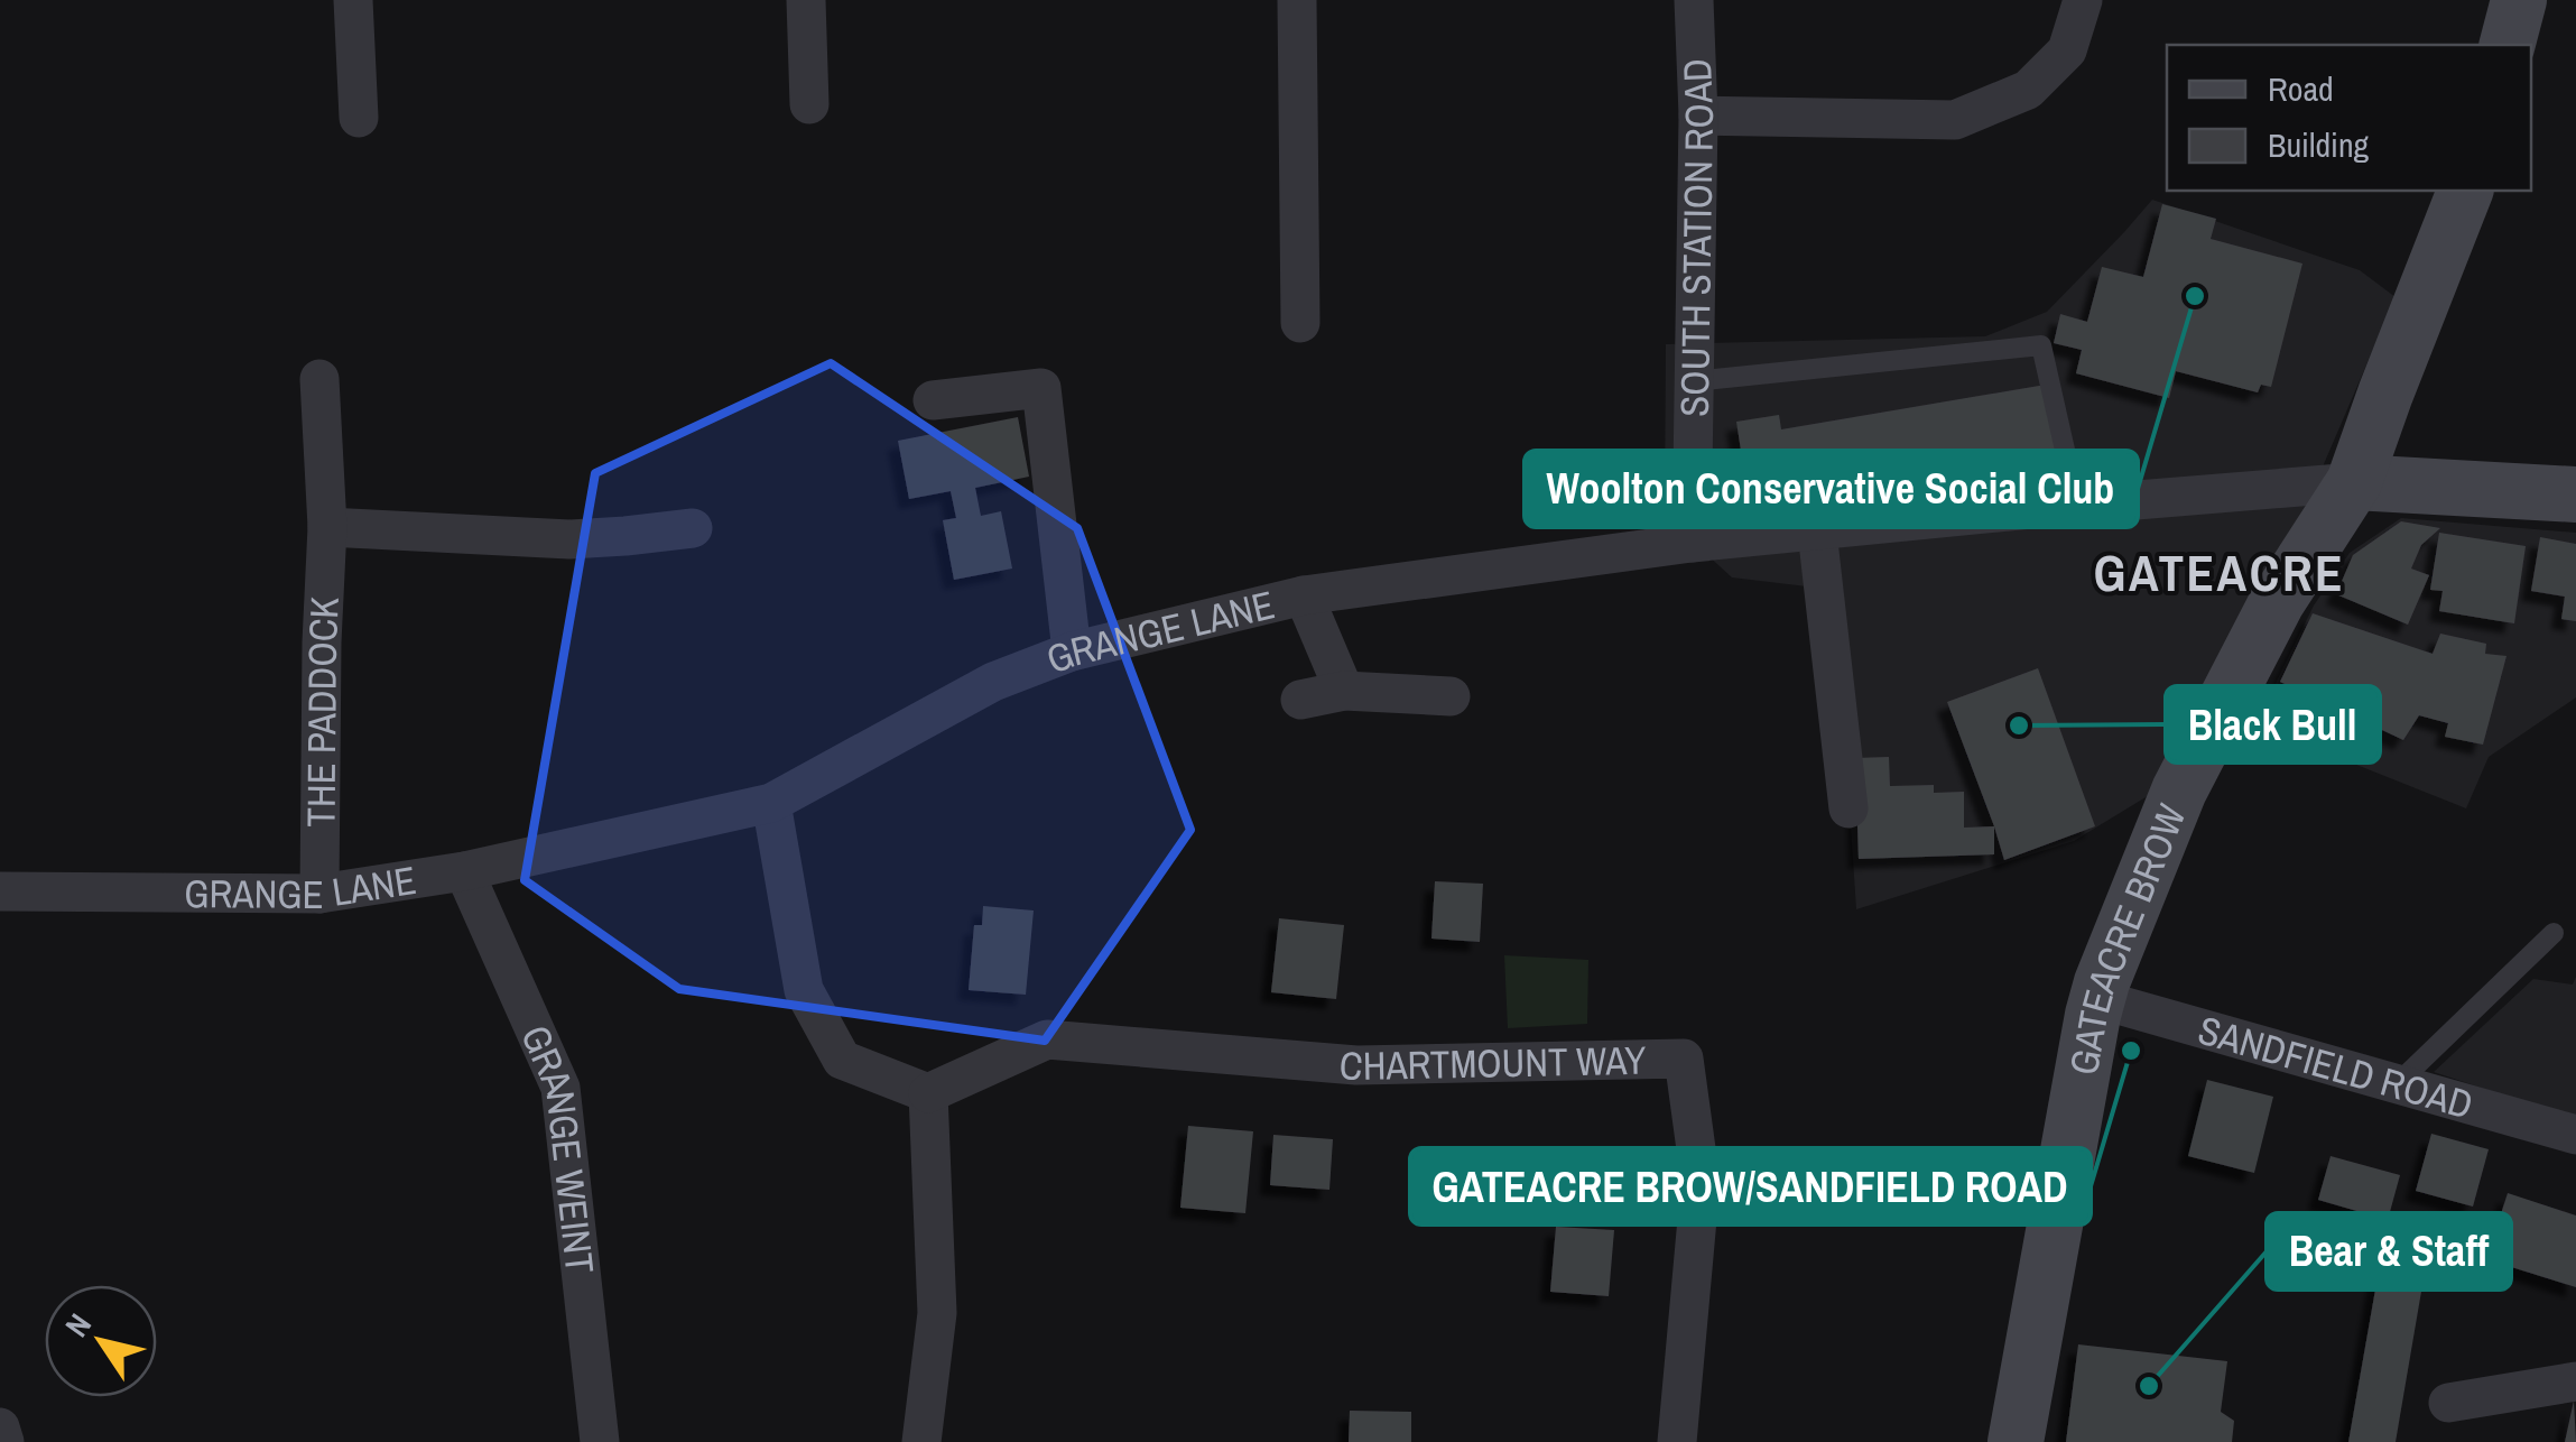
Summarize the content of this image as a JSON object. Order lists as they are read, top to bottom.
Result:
{
  "streets": {
    "main road": ["GATEACRE BROW"],
    "street": [
      "SOUTH STATION ROAD",
      "GRANGE LANE",
      "THE PADDOCK",
      "CHARTMOUNT WAY",
      "SANDFIELD ROAD",
      "GRANGE WEINT"
    ]
  },
  "crossings": [
    ["SOUTH STATION ROAD", "GRANGE LANE"],
    ["GRANGE LANE", "THE PADDOCK"],
    ["GRANGE LANE", "GATEACRE BROW"],
    ["GRANGE LANE", "GRANGE WEINT"],
    ["GATEACRE BROW", "SANDFIELD ROAD"]
  ],
  "districts": ["GATEACRE"],
  "places": [
    "Woolton Conservative Social Club",
    "Black Bull",
    "GATEACRE BROW/SANDFIELD ROAD",
    "Bear & Staff"
  ],
  "legend": ["Road", "Building"],
  "north": "top left"
}
